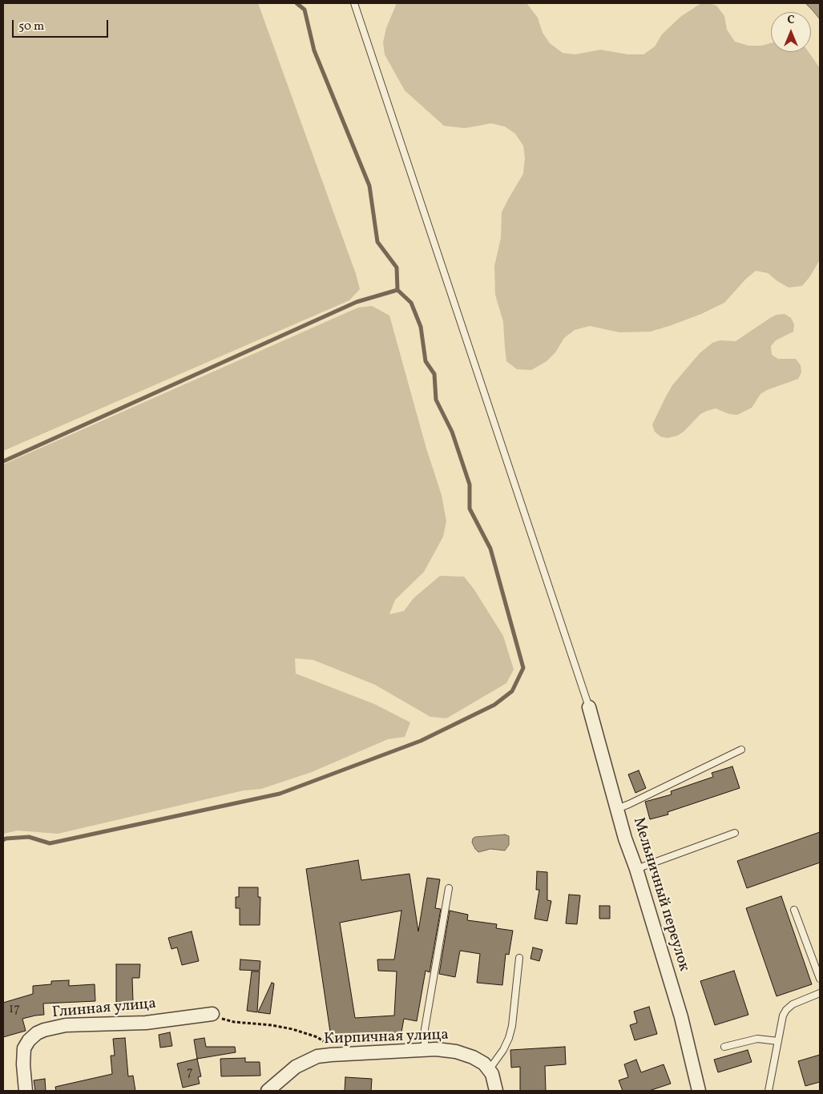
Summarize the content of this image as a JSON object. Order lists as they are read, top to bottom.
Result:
{
  "streets": {
    "street": ["Мельничный переулок", "Глинная улица", "Кирпичная улица"]
  },
  "house_numbers": ["17", "7"],
  "scale_bar": "50 m",
  "north": "top"
}
